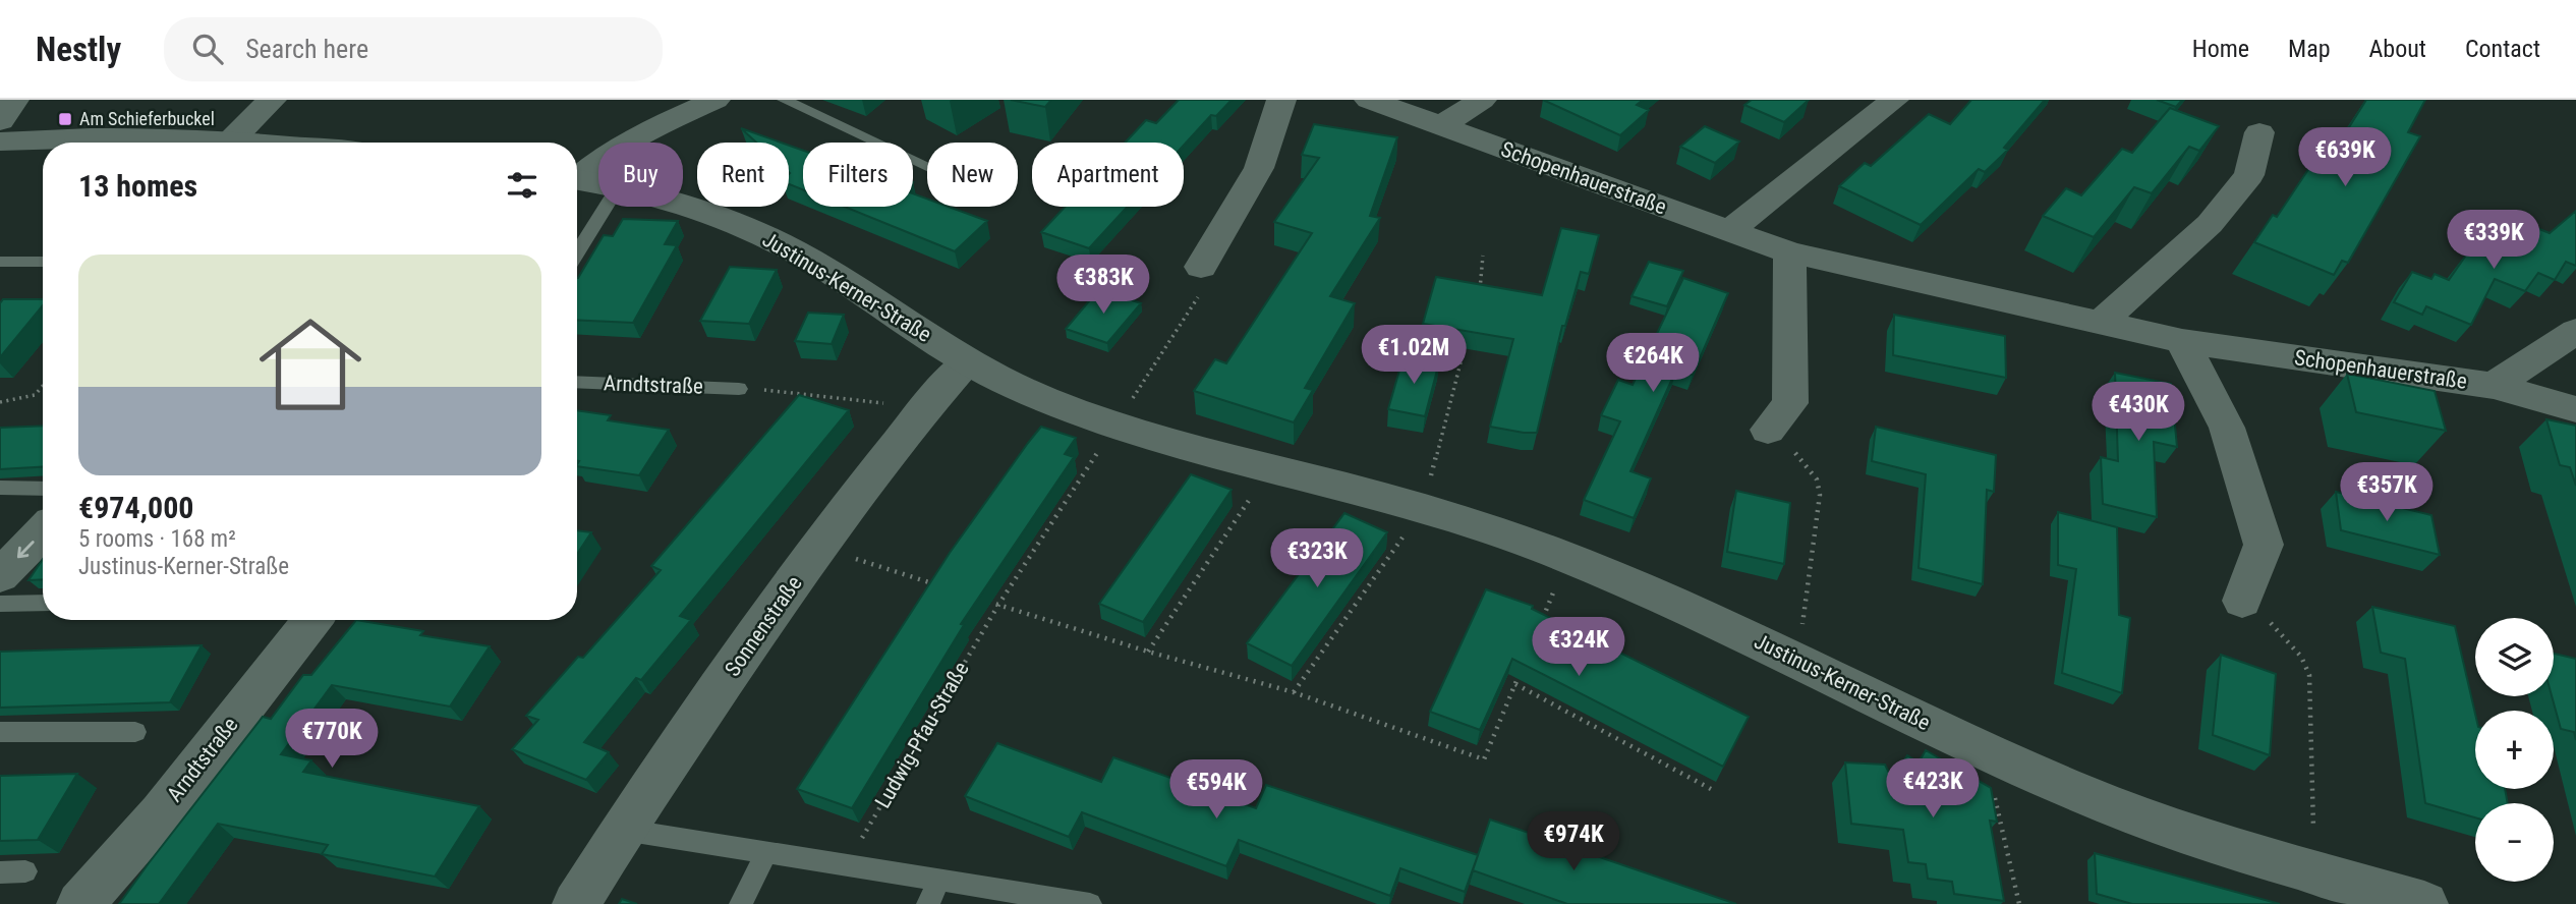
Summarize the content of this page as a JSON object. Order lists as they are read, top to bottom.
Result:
{
  "streets": {
    "street": [
      "Schopenhauerstraße",
      "Justinus-Kerner-Straße",
      "Arndtstraße",
      "Sonnenstraße"
    ],
    "path": ["Ludwig-Pfau-Straße"]
  },
  "crossings": [
    ["Justinus-Kerner-Straße", "Sonnenstraße"]
  ],
  "places": {
    "transit": ["Am Schieferbuckel"]
  },
  "page": {
    "header": "Nestly",
    "search": "Search here",
    "nav": [
      "Home",
      "Map",
      "About",
      "Contact"
    ],
    "price": [
      "€639K",
      "€339K",
      "€383K",
      "€1.02M",
      "€264K",
      "€430K",
      "€357K",
      "€323K",
      "€324K",
      "€770K",
      "€423K",
      "€594K",
      "€974K"
    ],
    "chip": [
      "Buy",
      "Rent",
      "Filters",
      "New",
      "Apartment"
    ],
    "heading": "13 homes",
    "list": [
      {
        "name": "€974,000",
        "note": "5 rooms · 168 m² · Justinus-Kerner-Straße"
      }
    ],
    "map_buttons": ["+", "−"]
  }
}
